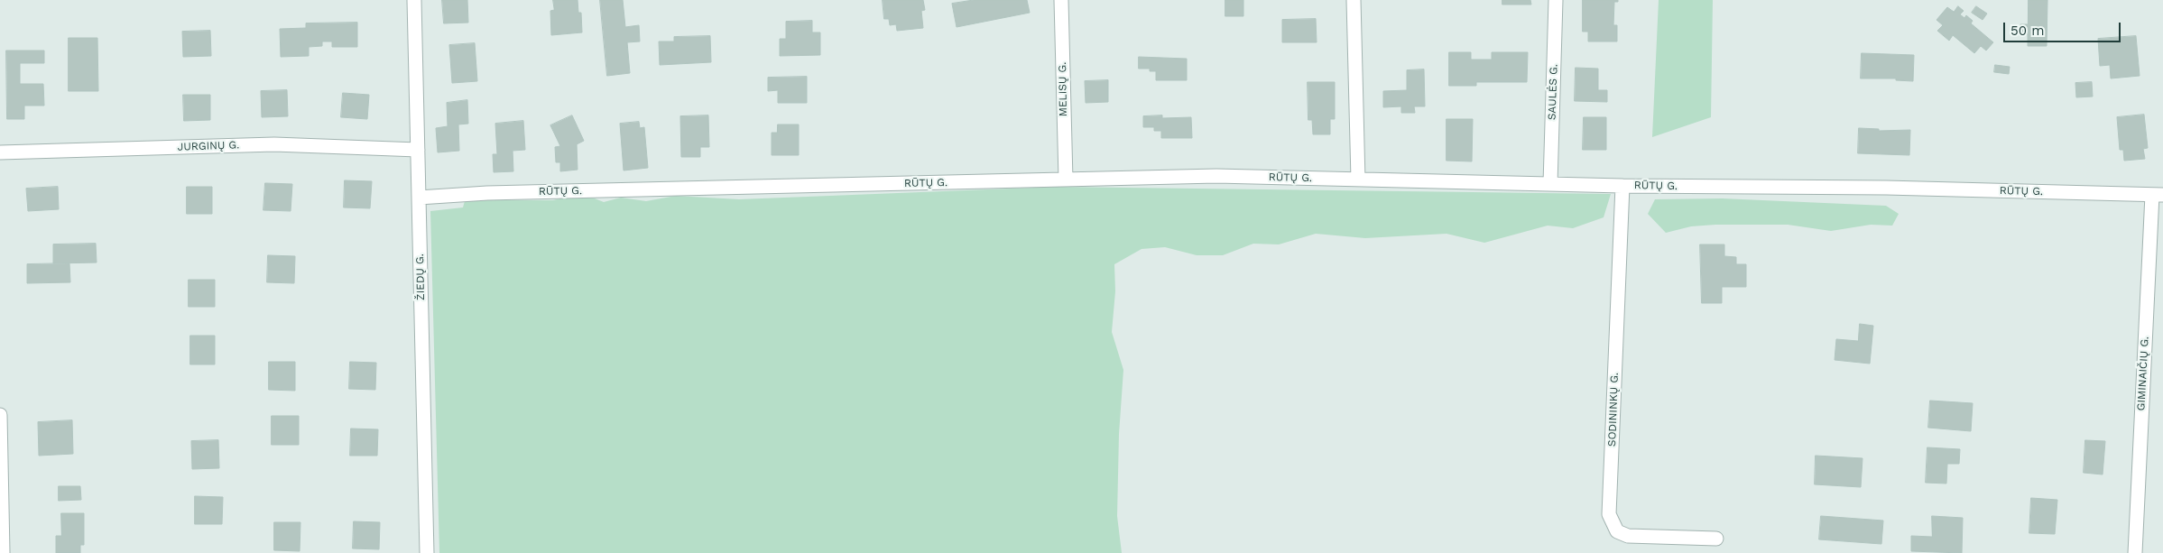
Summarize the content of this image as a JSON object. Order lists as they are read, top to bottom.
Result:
{
  "streets": {
    "street": [
      "MELISŲ G.",
      "SAULĖS G.",
      "JURGINŲ G.",
      "RŪTŲ G.",
      "ŽIEDŲ G.",
      "GIMINAIČIŲ G.",
      "SODININKŲ G."
    ]
  },
  "crossings": [
    ["MELISŲ G.", "RŪTŲ G."],
    ["SAULĖS G.", "RŪTŲ G."],
    ["JURGINŲ G.", "ŽIEDŲ G."],
    ["RŪTŲ G.", "ŽIEDŲ G."],
    ["RŪTŲ G.", "GIMINAIČIŲ G."],
    ["RŪTŲ G.", "SODININKŲ G."]
  ],
  "scale_bar": "50 m"
}
